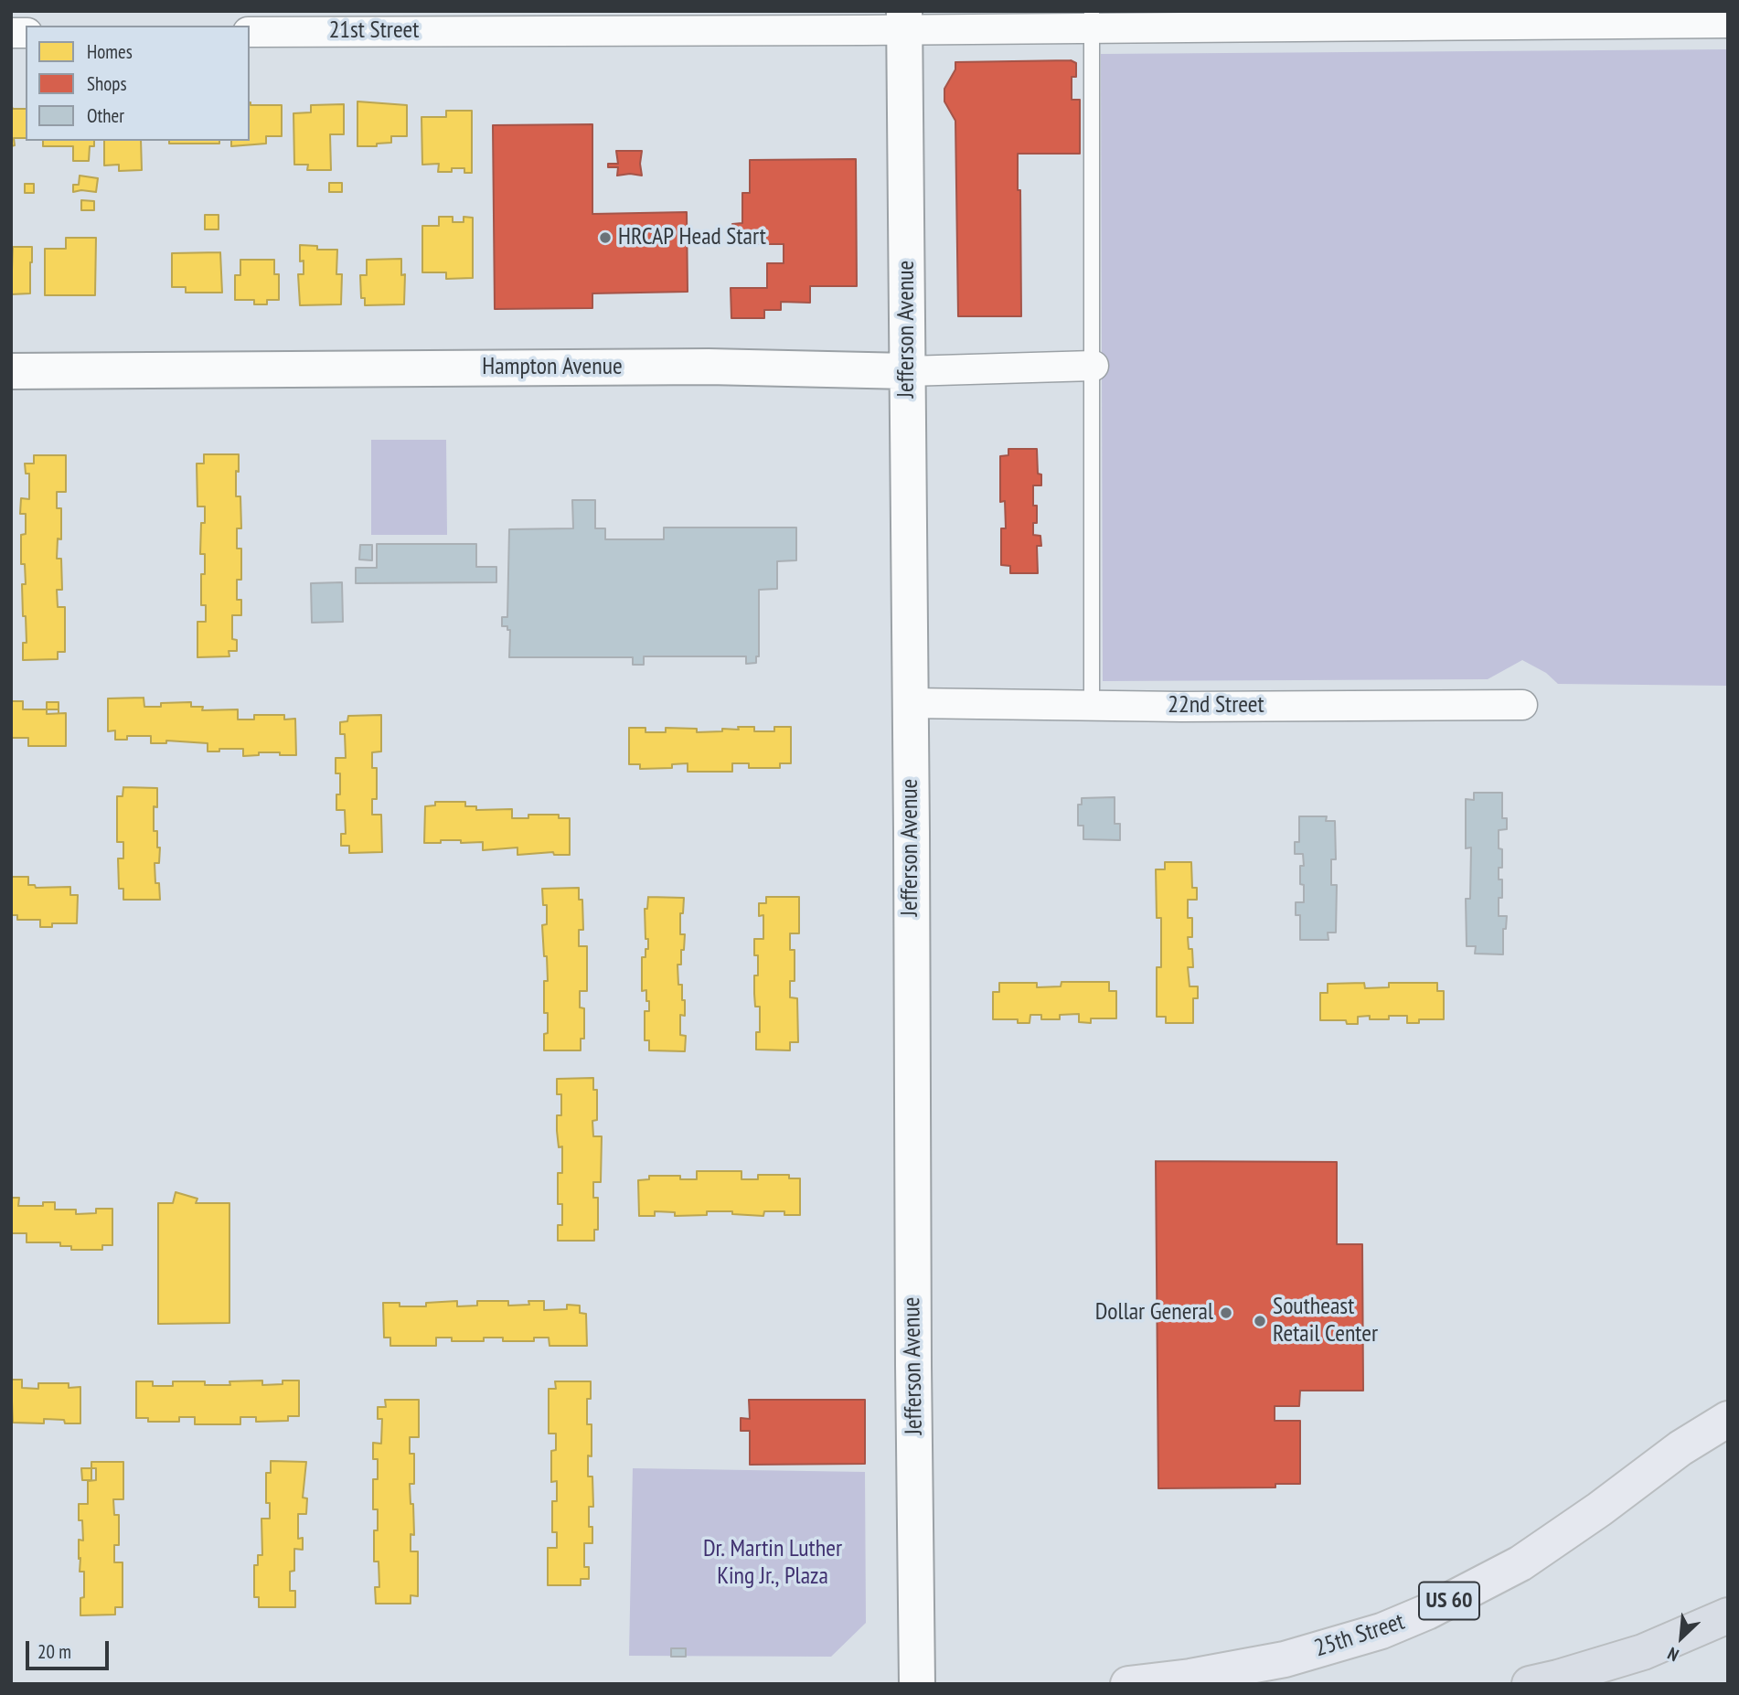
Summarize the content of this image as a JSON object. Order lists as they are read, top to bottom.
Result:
{
  "streets": {
    "main road": [
      "Jefferson Avenue",
      "Hampton Avenue",
      "US 60",
      "25th Street"
    ],
    "street": ["21st Street", "22nd Street"]
  },
  "crossings": [
    ["21st Street", "Jefferson Avenue"],
    ["Jefferson Avenue", "Hampton Avenue"],
    ["Jefferson Avenue", "22nd Street"]
  ],
  "parks": ["Dr. Martin Luther King Jr., Plaza"],
  "places": ["HRCAP Head Start", "Dollar General", "Southeast Retail Center"],
  "legend": ["Homes", "Shops", "Other"],
  "scale_bar": "20 m",
  "north": "bottom left"
}
